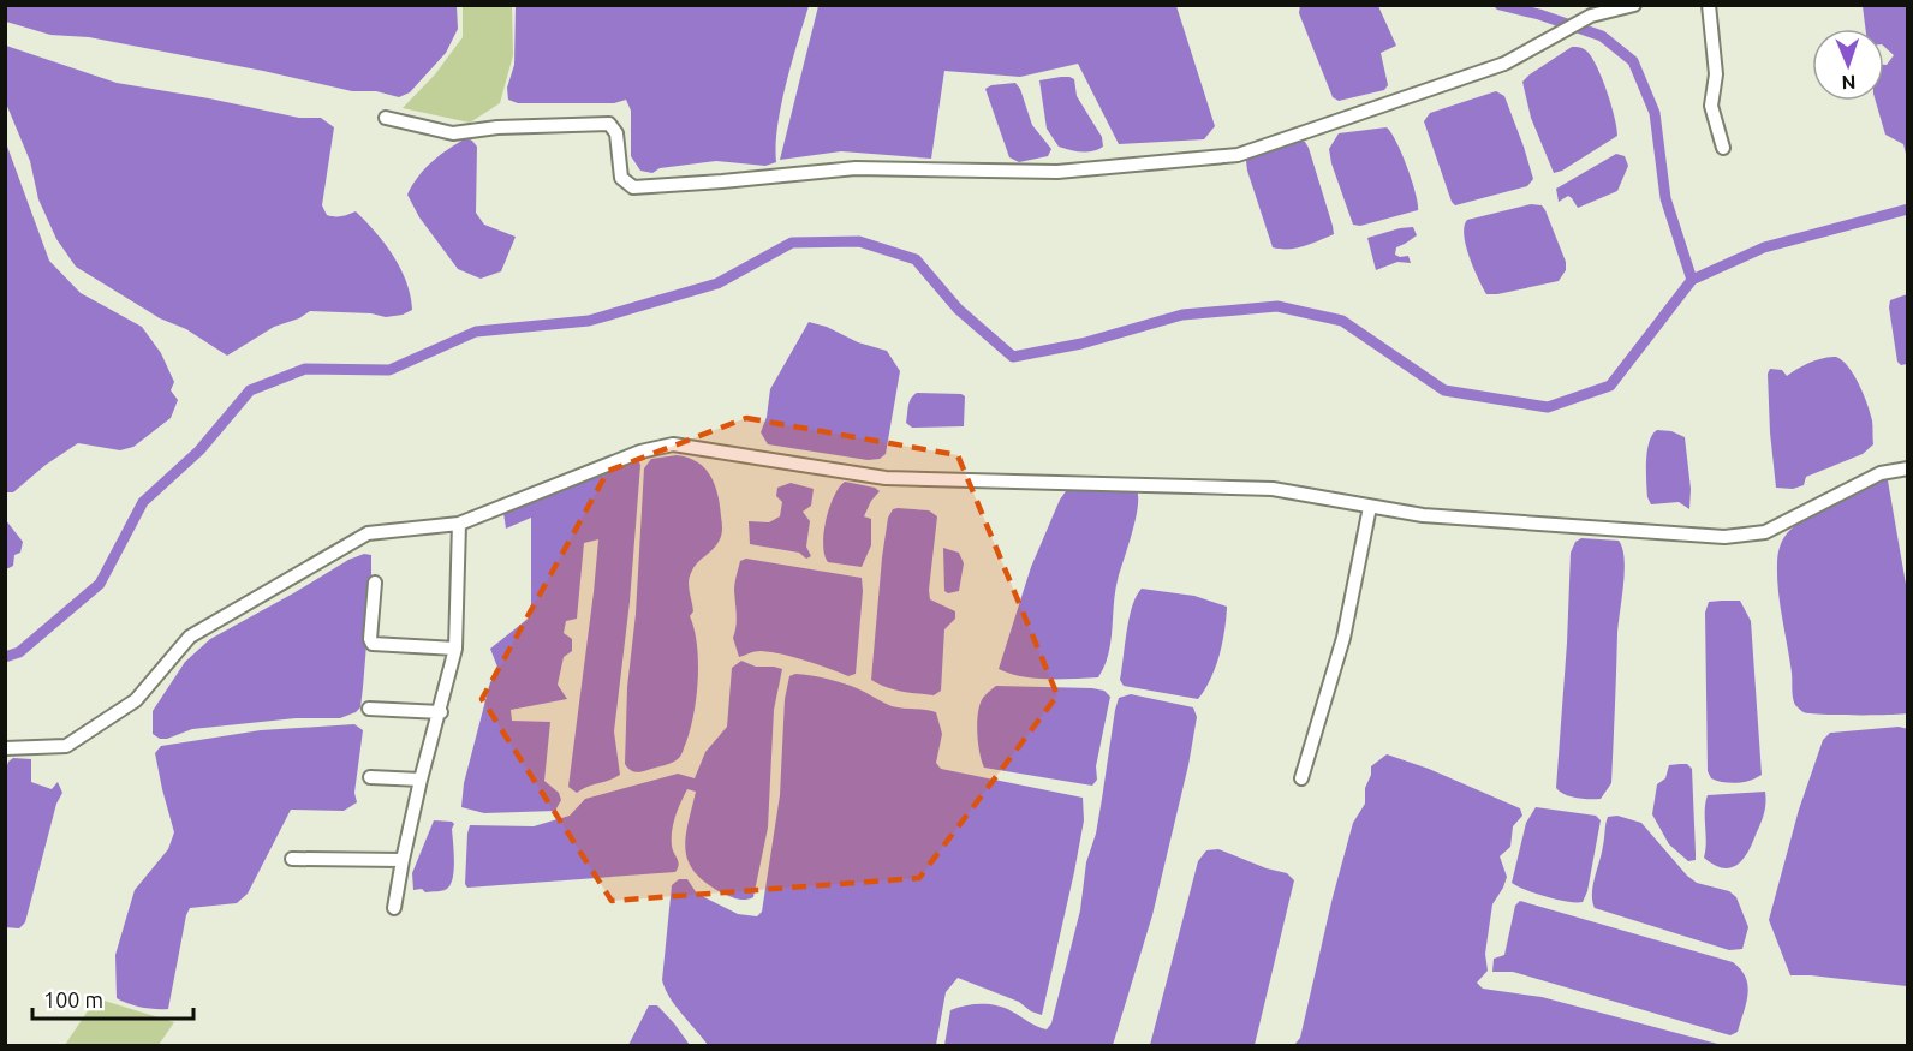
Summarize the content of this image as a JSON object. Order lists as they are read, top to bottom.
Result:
{
  "scale_bar": "100 m",
  "north": "bottom"
}
